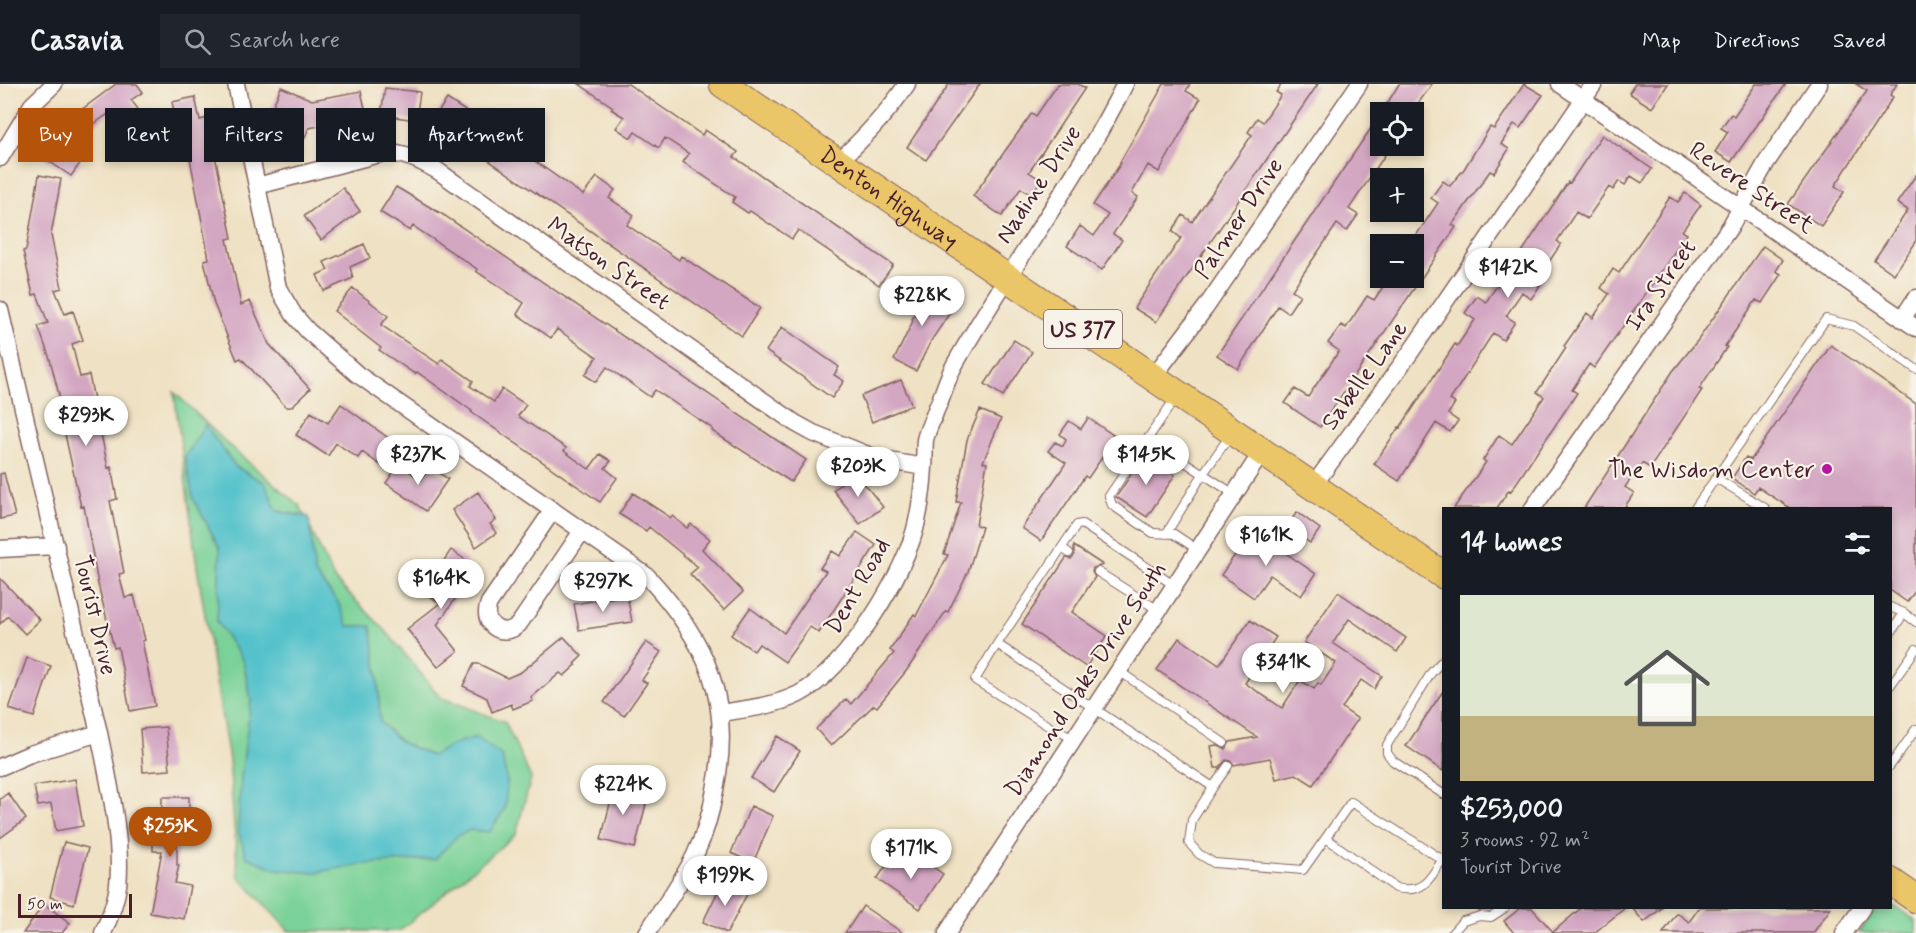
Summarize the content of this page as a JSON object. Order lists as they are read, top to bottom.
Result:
{
  "streets": {
    "main road": ["Denton Highway", "US 377"],
    "street": [
      "Nadine Drive",
      "Revere Street",
      "Palmer Drive",
      "Matson Street",
      "Ira Street",
      "Sabelle Lane",
      "Dent Road",
      "Tourist Drive",
      "Diamond Oaks Drive South"
    ]
  },
  "crossings": [
    ["Nadine Drive", "Denton Highway"],
    ["Nadine Drive", "Dent Road"],
    ["Revere Street", "Ira Street"],
    ["Revere Street", "Sabelle Lane"],
    ["Denton Highway", "Palmer Drive"],
    ["Denton Highway", "Sabelle Lane"],
    ["Denton Highway", "Dent Road"],
    ["Denton Highway", "Diamond Oaks Drive South"],
    ["Matson Street", "Dent Road"]
  ],
  "places": ["The Wisdom Center"],
  "scale_bar": "50 m",
  "page": {
    "header": "Casavia",
    "search": "Search here",
    "nav": ["Map", "Directions", "Saved"],
    "map_buttons": ["+", "−"],
    "chip": [
      "Buy",
      "Rent",
      "Filters",
      "New",
      "Apartment"
    ],
    "price": [
      "$142K",
      "$228K",
      "$293K",
      "$237K",
      "$145K",
      "$203K",
      "$161K",
      "$164K",
      "$297K",
      "$341K",
      "$224K",
      "$253K",
      "$171K",
      "$199K"
    ],
    "heading": "14 homes",
    "list": [
      {
        "name": "$253,000",
        "note": "3 rooms · 92 m² · Tourist Drive"
      }
    ],
    "scale": "50 m"
  }
}
